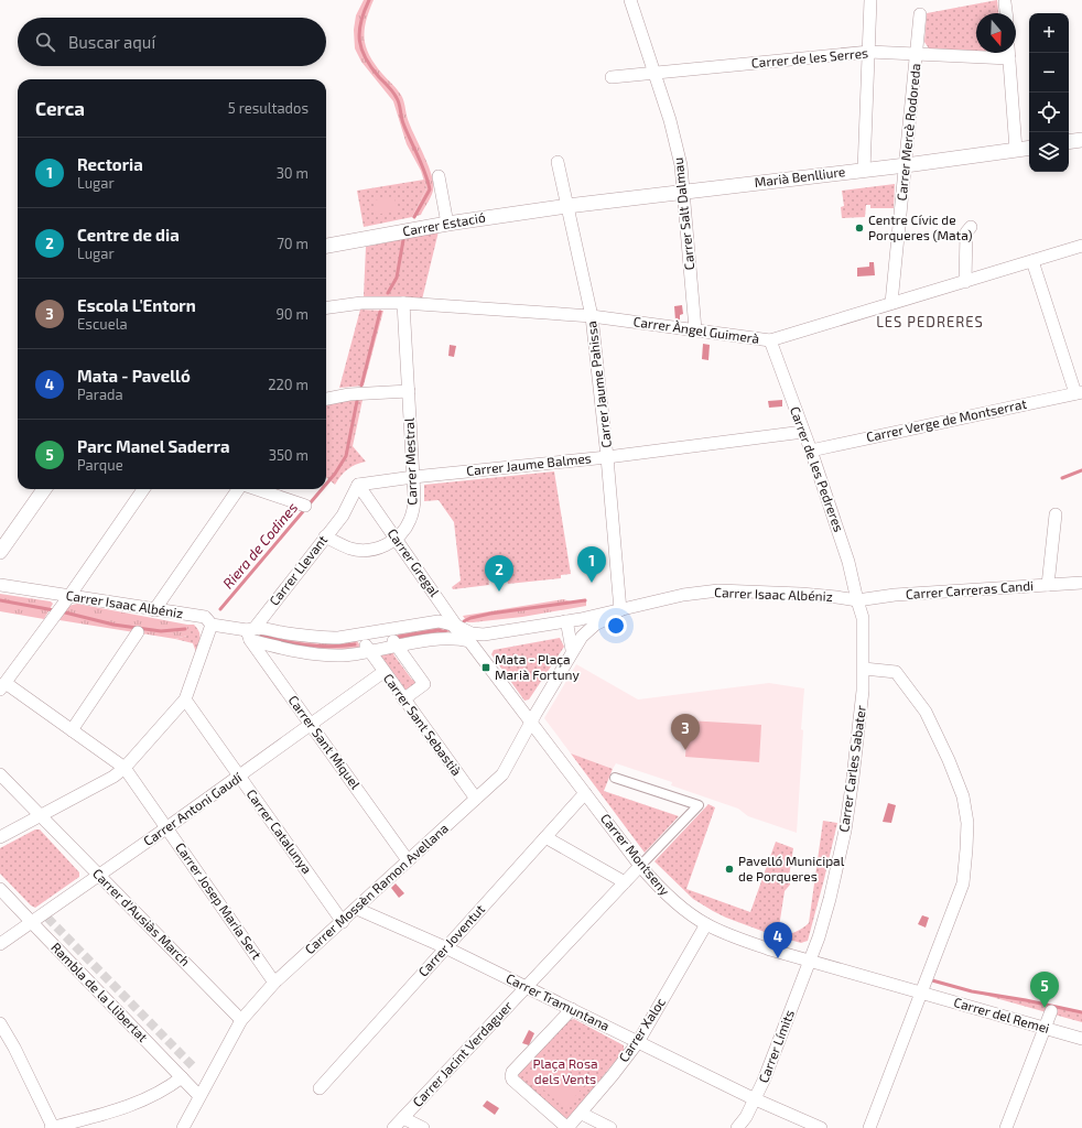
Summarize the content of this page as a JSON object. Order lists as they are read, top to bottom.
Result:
{
  "streets": {
    "street": [
      "Carrer de les Serres",
      "Carrer Mercè Rodoreda",
      "Marià Benlliure",
      "Carrer Salt Dalmau",
      "Carrer Estació",
      "Carrer Àngel Guimerà",
      "Carrer Jaume Pahissa",
      "Carrer Verge de Montserrat",
      "Carrer Mestral",
      "Carrer Jaume Balmes",
      "Carrer de les Pedreres",
      "Carrer Gregal",
      "Carrer Llevant",
      "Carrer Carreras Candi",
      "Carrer Isaac Albéniz",
      "Carrer Sant Sebastià",
      "Carrer Sant Miquel",
      "Carrer Carles Sabater",
      "Carrer Antoni Gaudí",
      "Carrer Catalunya",
      "Carrer Montseny",
      "Carrer Mossèn Ramon Avellana",
      "Carrer Josep Maria Sert",
      "Carrer d'Ausiàs March",
      "Carrer Joventut",
      "Rambla de la Llibertat",
      "Carrer Tramuntana",
      "Carrer del Remei",
      "Carrer Xaloc",
      "Carrer Límits",
      "Carrer Jacint Verdaguer"
    ]
  },
  "crossings": [
    ["Carrer de les Serres", "Carrer Mercè Rodoreda"],
    ["Carrer de les Serres", "Carrer Salt Dalmau"],
    ["Carrer Mercè Rodoreda", "Marià Benlliure"],
    ["Carrer Mercè Rodoreda", "Carrer Àngel Guimerà"],
    ["Marià Benlliure", "Carrer Salt Dalmau"],
    ["Marià Benlliure", "Carrer Estació"],
    ["Marià Benlliure", "Carrer Jaume Pahissa"],
    ["Carrer Salt Dalmau", "Carrer Àngel Guimerà"],
    ["Carrer Estació", "Carrer Jaume Pahissa"],
    ["Carrer Àngel Guimerà", "Carrer Jaume Pahissa"],
    ["Carrer Àngel Guimerà", "Carrer Mestral"],
    ["Carrer Àngel Guimerà", "Carrer de les Pedreres"],
    ["Carrer Jaume Pahissa", "Carrer Jaume Balmes"],
    ["Carrer Jaume Pahissa", "Carrer Isaac Albéniz"],
    ["Carrer Jaume Pahissa", "Carrer Mossèn Ramon Avellana"],
    ["Carrer Verge de Montserrat", "Carrer de les Pedreres"],
    ["Carrer Mestral", "Carrer Jaume Balmes"],
    ["Carrer Mestral", "Carrer Gregal"],
    ["Carrer Mestral", "Carrer Llevant"],
    ["Carrer Jaume Balmes", "Carrer de les Pedreres"],
    ["Carrer Jaume Balmes", "Carrer Gregal"],
    ["Carrer Jaume Balmes", "Carrer Llevant"],
    ["Carrer de les Pedreres", "Carrer Carreras Candi"],
    ["Carrer de les Pedreres", "Carrer Isaac Albéniz"],
    ["Carrer de les Pedreres", "Carrer Carles Sabater"],
    ["Carrer Gregal", "Carrer Llevant"],
    ["Carrer Gregal", "Carrer Isaac Albéniz"],
    ["Carrer Llevant", "Carrer Isaac Albéniz"],
    ["Carrer Llevant", "Carrer Sant Miquel"],
    ["Carrer Carreras Candi", "Carrer Isaac Albéniz"],
    ["Carrer Carreras Candi", "Carrer Carles Sabater"],
    ["Carrer Isaac Albéniz", "Carrer Sant Sebastià"],
    ["Carrer Isaac Albéniz", "Carrer Sant Miquel"],
    ["Carrer Isaac Albéniz", "Carrer Carles Sabater"],
    ["Carrer Isaac Albéniz", "Carrer Montseny"],
    ["Carrer Isaac Albéniz", "Carrer Mossèn Ramon Avellana"],
    ["Carrer Sant Sebastià", "Carrer Antoni Gaudí"],
    ["Carrer Sant Sebastià", "Carrer Mossèn Ramon Avellana"],
    ["Carrer Sant Miquel", "Carrer Antoni Gaudí"],
    ["Carrer Sant Miquel", "Carrer Mossèn Ramon Avellana"],
    ["Carrer Carles Sabater", "Carrer Montseny"],
    ["Carrer Carles Sabater", "Carrer Límits"],
    ["Carrer Antoni Gaudí", "Carrer Catalunya"],
    ["Carrer Antoni Gaudí", "Carrer Josep Maria Sert"],
    ["Carrer Antoni Gaudí", "Carrer d'Ausiàs March"],
    ["Carrer Antoni Gaudí", "Rambla de la Llibertat"],
    ["Carrer Catalunya", "Carrer Mossèn Ramon Avellana"],
    ["Carrer Montseny", "Carrer Mossèn Ramon Avellana"],
    ["Carrer Montseny", "Carrer Joventut"],
    ["Carrer Montseny", "Carrer del Remei"],
    ["Carrer Montseny", "Carrer Xaloc"],
    ["Carrer Montseny", "Carrer Límits"],
    ["Carrer Montseny", "Carrer Jacint Verdaguer"],
    ["Carrer Mossèn Ramon Avellana", "Carrer Josep Maria Sert"],
    ["Carrer Mossèn Ramon Avellana", "Carrer d'Ausiàs March"],
    ["Carrer Mossèn Ramon Avellana", "Rambla de la Llibertat"],
    ["Carrer Mossèn Ramon Avellana", "Carrer Tramuntana"],
    ["Carrer Joventut", "Carrer Tramuntana"],
    ["Carrer Tramuntana", "Carrer Xaloc"],
    ["Carrer Tramuntana", "Carrer Límits"],
    ["Carrer Tramuntana", "Carrer Jacint Verdaguer"]
  ],
  "districts": ["LES PEDRERES"],
  "water": ["Riera de Codines"],
  "parks": ["Plaça Rosa dels Vents"],
  "places": {
    "other": ["Centre Cívic de Porqueres (Mata)", "Pavelló Municipal de Porqueres"],
    "transit": ["Mata - Plaça Marià Fortuny"]
  },
  "north": "bottom",
  "page": {
    "map_buttons": ["+", "−"],
    "search": "Buscar aquí",
    "heading": ["Cerca", "5 resultados"],
    "list": [
      {
        "mark": "1",
        "name": "Rectoria",
        "note": "Lugar",
        "value": "30 m"
      },
      {
        "mark": "2",
        "name": "Centre de dia",
        "note": "Lugar",
        "value": "70 m"
      },
      {
        "mark": "3",
        "name": "Escola L'Entorn",
        "note": "Escuela",
        "value": "90 m"
      },
      {
        "mark": "4",
        "name": "Mata - Pavelló",
        "note": "Parada",
        "value": "220 m"
      },
      {
        "mark": "5",
        "name": "Parc Manel Saderra",
        "note": "Parque",
        "value": "350 m"
      }
    ],
    "pins": [
      "1",
      "2",
      "3",
      "4",
      "5"
    ]
  }
}
